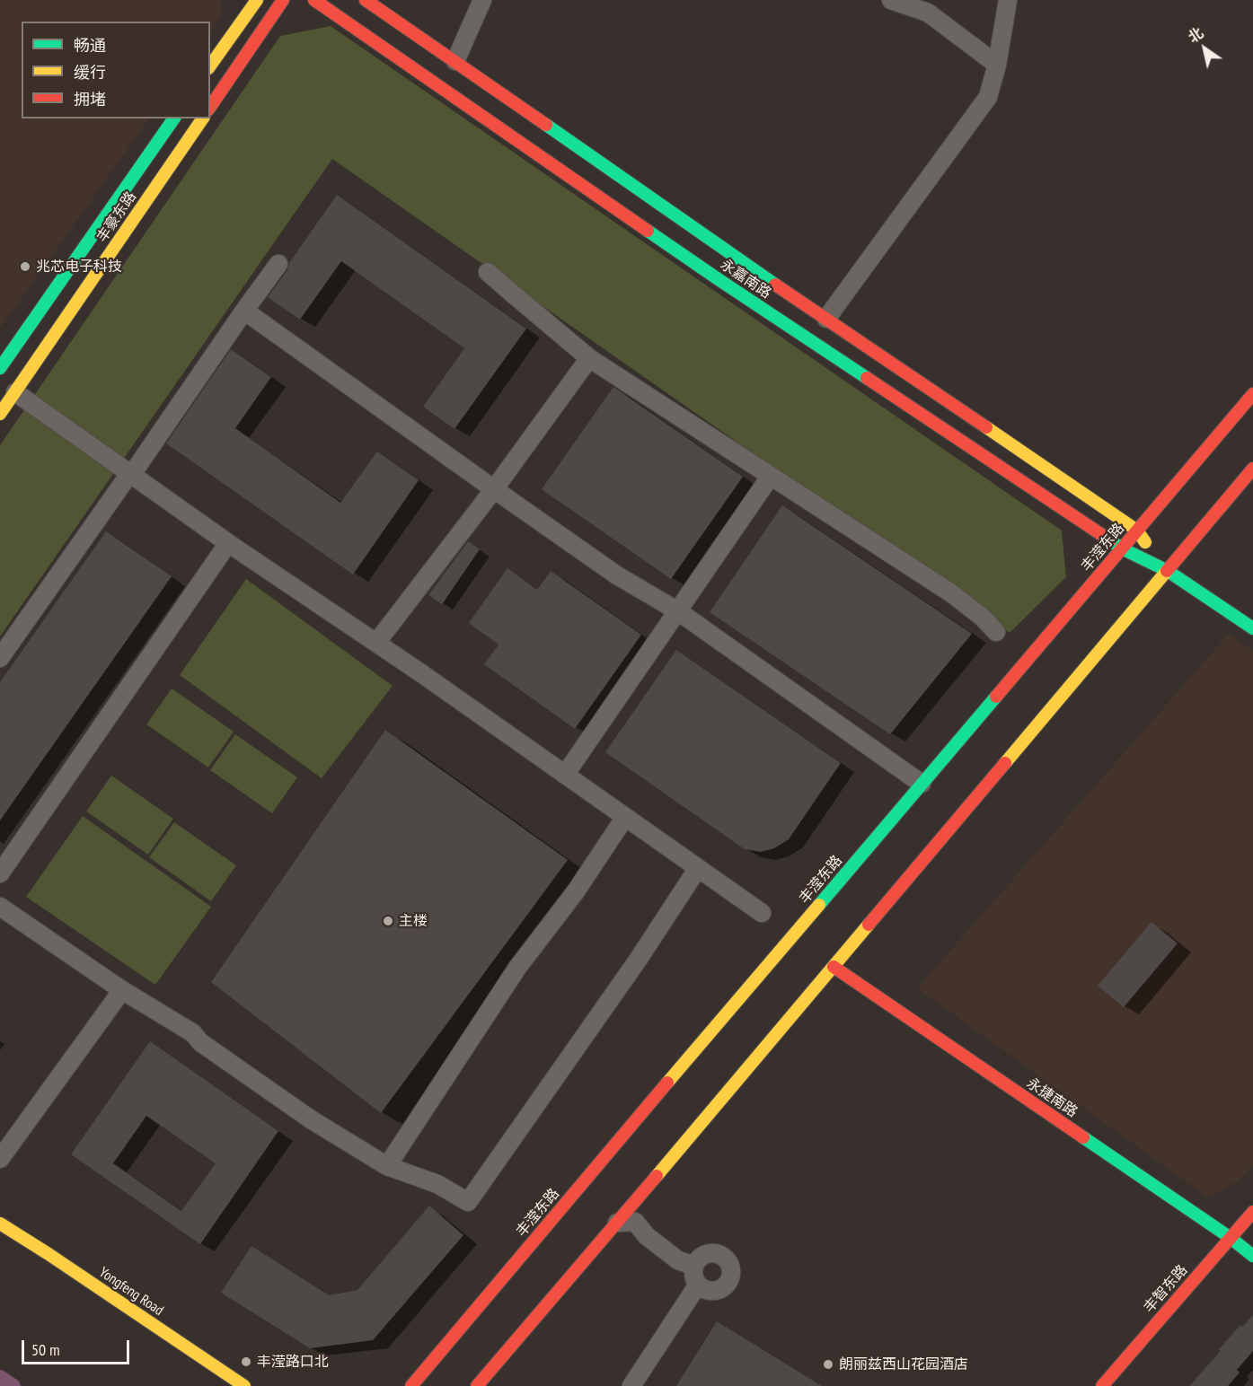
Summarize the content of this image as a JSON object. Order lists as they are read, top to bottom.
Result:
{
  "streets": {
    "street": [
      "丰豪东路",
      "永嘉南路",
      "丰滢东路",
      "永捷南路",
      "丰智东路",
      "Yongfeng Road"
    ]
  },
  "crossings": [
    ["永嘉南路", "丰滢东路"],
    ["永捷南路", "丰智东路"]
  ],
  "places": [
    "兆芯电子科技",
    "主楼",
    "丰滢路口北",
    "朗丽兹西山花园酒店"
  ],
  "legend": ["畅通", "缓行", "拥堵"],
  "scale_bar": "50 m",
  "north": "top left"
}
